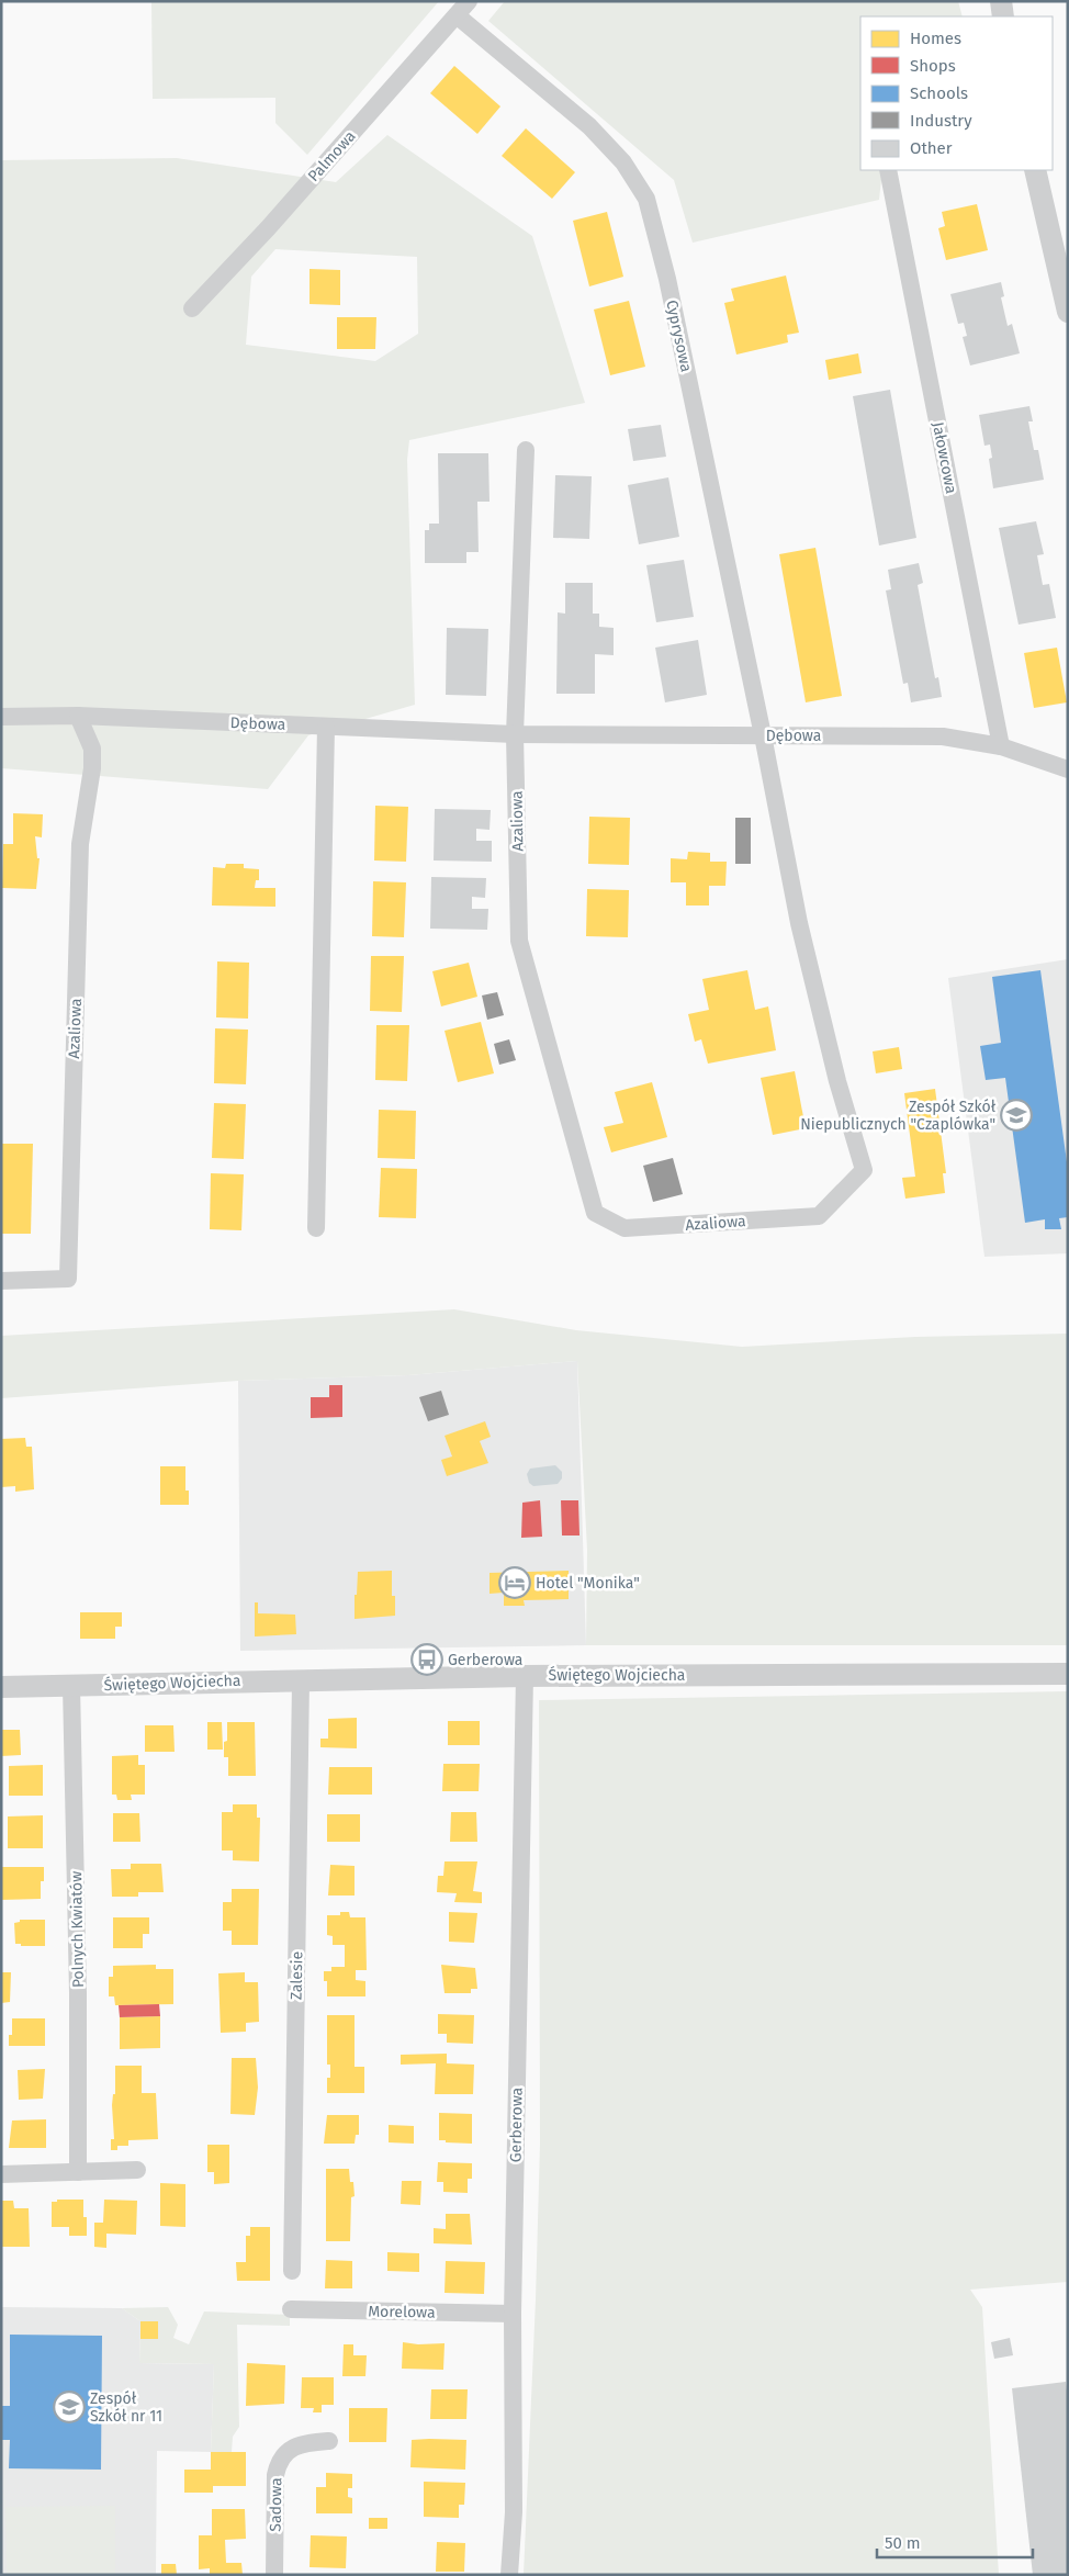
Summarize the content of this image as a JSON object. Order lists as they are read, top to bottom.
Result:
{
  "streets": {
    "street": [
      "Palmowa",
      "Cyprysowa",
      "Jałowcowa",
      "Dębowa",
      "Azaliowa",
      "Świętego Wojciecha",
      "Polnych Kwiatów",
      "Zalesie",
      "Gerberowa",
      "Morelowa",
      "Sadowa"
    ]
  },
  "crossings": [
    ["Palmowa", "Cyprysowa"],
    ["Cyprysowa", "Dębowa"],
    ["Cyprysowa", "Azaliowa"],
    ["Jałowcowa", "Dębowa"],
    ["Dębowa", "Azaliowa"],
    ["Świętego Wojciecha", "Polnych Kwiatów"],
    ["Świętego Wojciecha", "Zalesie"],
    ["Świętego Wojciecha", "Gerberowa"],
    ["Gerberowa", "Morelowa"]
  ],
  "places": {
    "school or university": ["Zespół Szkół Niepublicznych \"Czaplówka\"", "Zespół Szkół nr 11"],
    "hotel": ["Hotel \"Monika\""],
    "bus stop": ["Gerberowa"]
  },
  "legend": [
    "Homes",
    "Shops",
    "Schools",
    "Industry",
    "Other"
  ],
  "scale_bar": "50 m"
}
